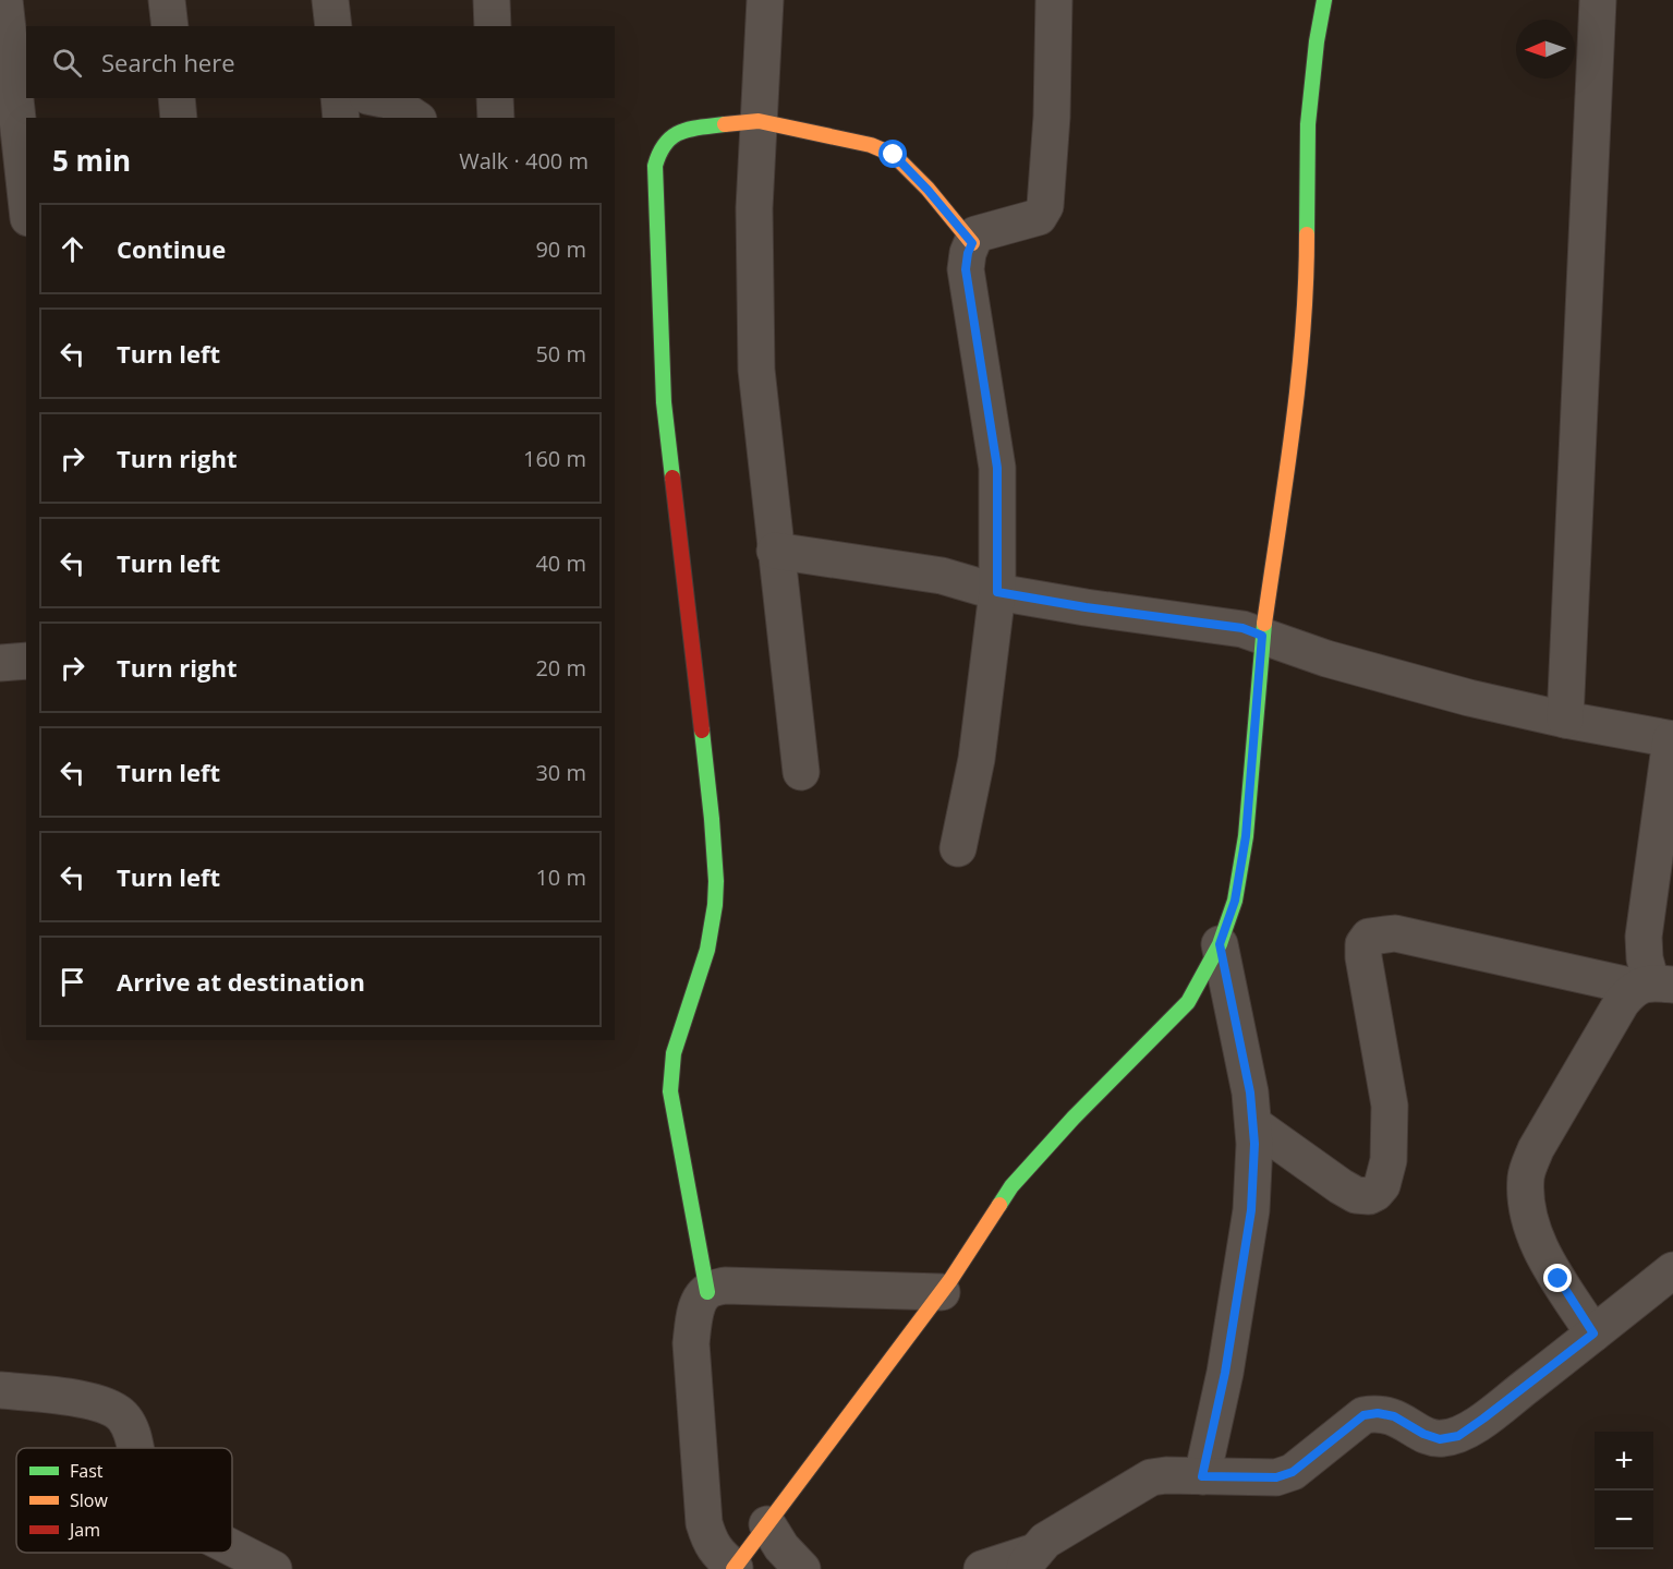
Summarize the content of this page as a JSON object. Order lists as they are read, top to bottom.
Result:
{
  "legend": ["Fast", "Slow", "Jam"],
  "north": "left",
  "page": {
    "search": "Search here",
    "heading": ["5 min", "Walk · 400 m"],
    "list": [
      ["Continue", "90 m"],
      ["Turn left", "50 m"],
      ["Turn right", "160 m"],
      ["Turn left", "40 m"],
      ["Turn right", "20 m"],
      ["Turn left", "30 m"],
      ["Turn left", "10 m"],
      "Arrive at destination"
    ],
    "map_buttons": ["+", "−"]
  }
}
